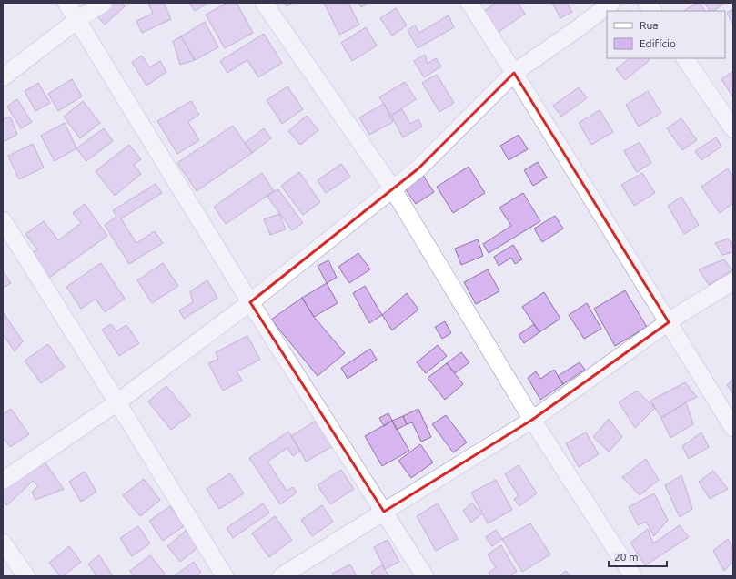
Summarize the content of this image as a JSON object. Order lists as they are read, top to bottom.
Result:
{
  "legend": ["Rua", "Edifício"],
  "scale_bar": "20 m"
}
